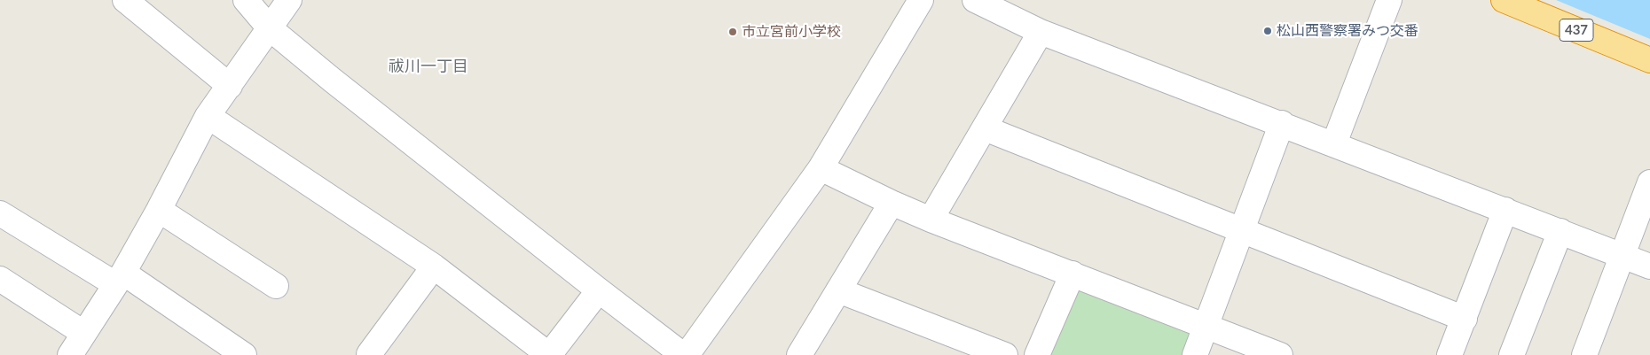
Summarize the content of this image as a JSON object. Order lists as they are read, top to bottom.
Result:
{
  "streets": {
    "highway": ["437"]
  },
  "districts": ["祓川一丁目"],
  "places": ["松山西警察署みつ交番", "市立宮前小学校"]
}
